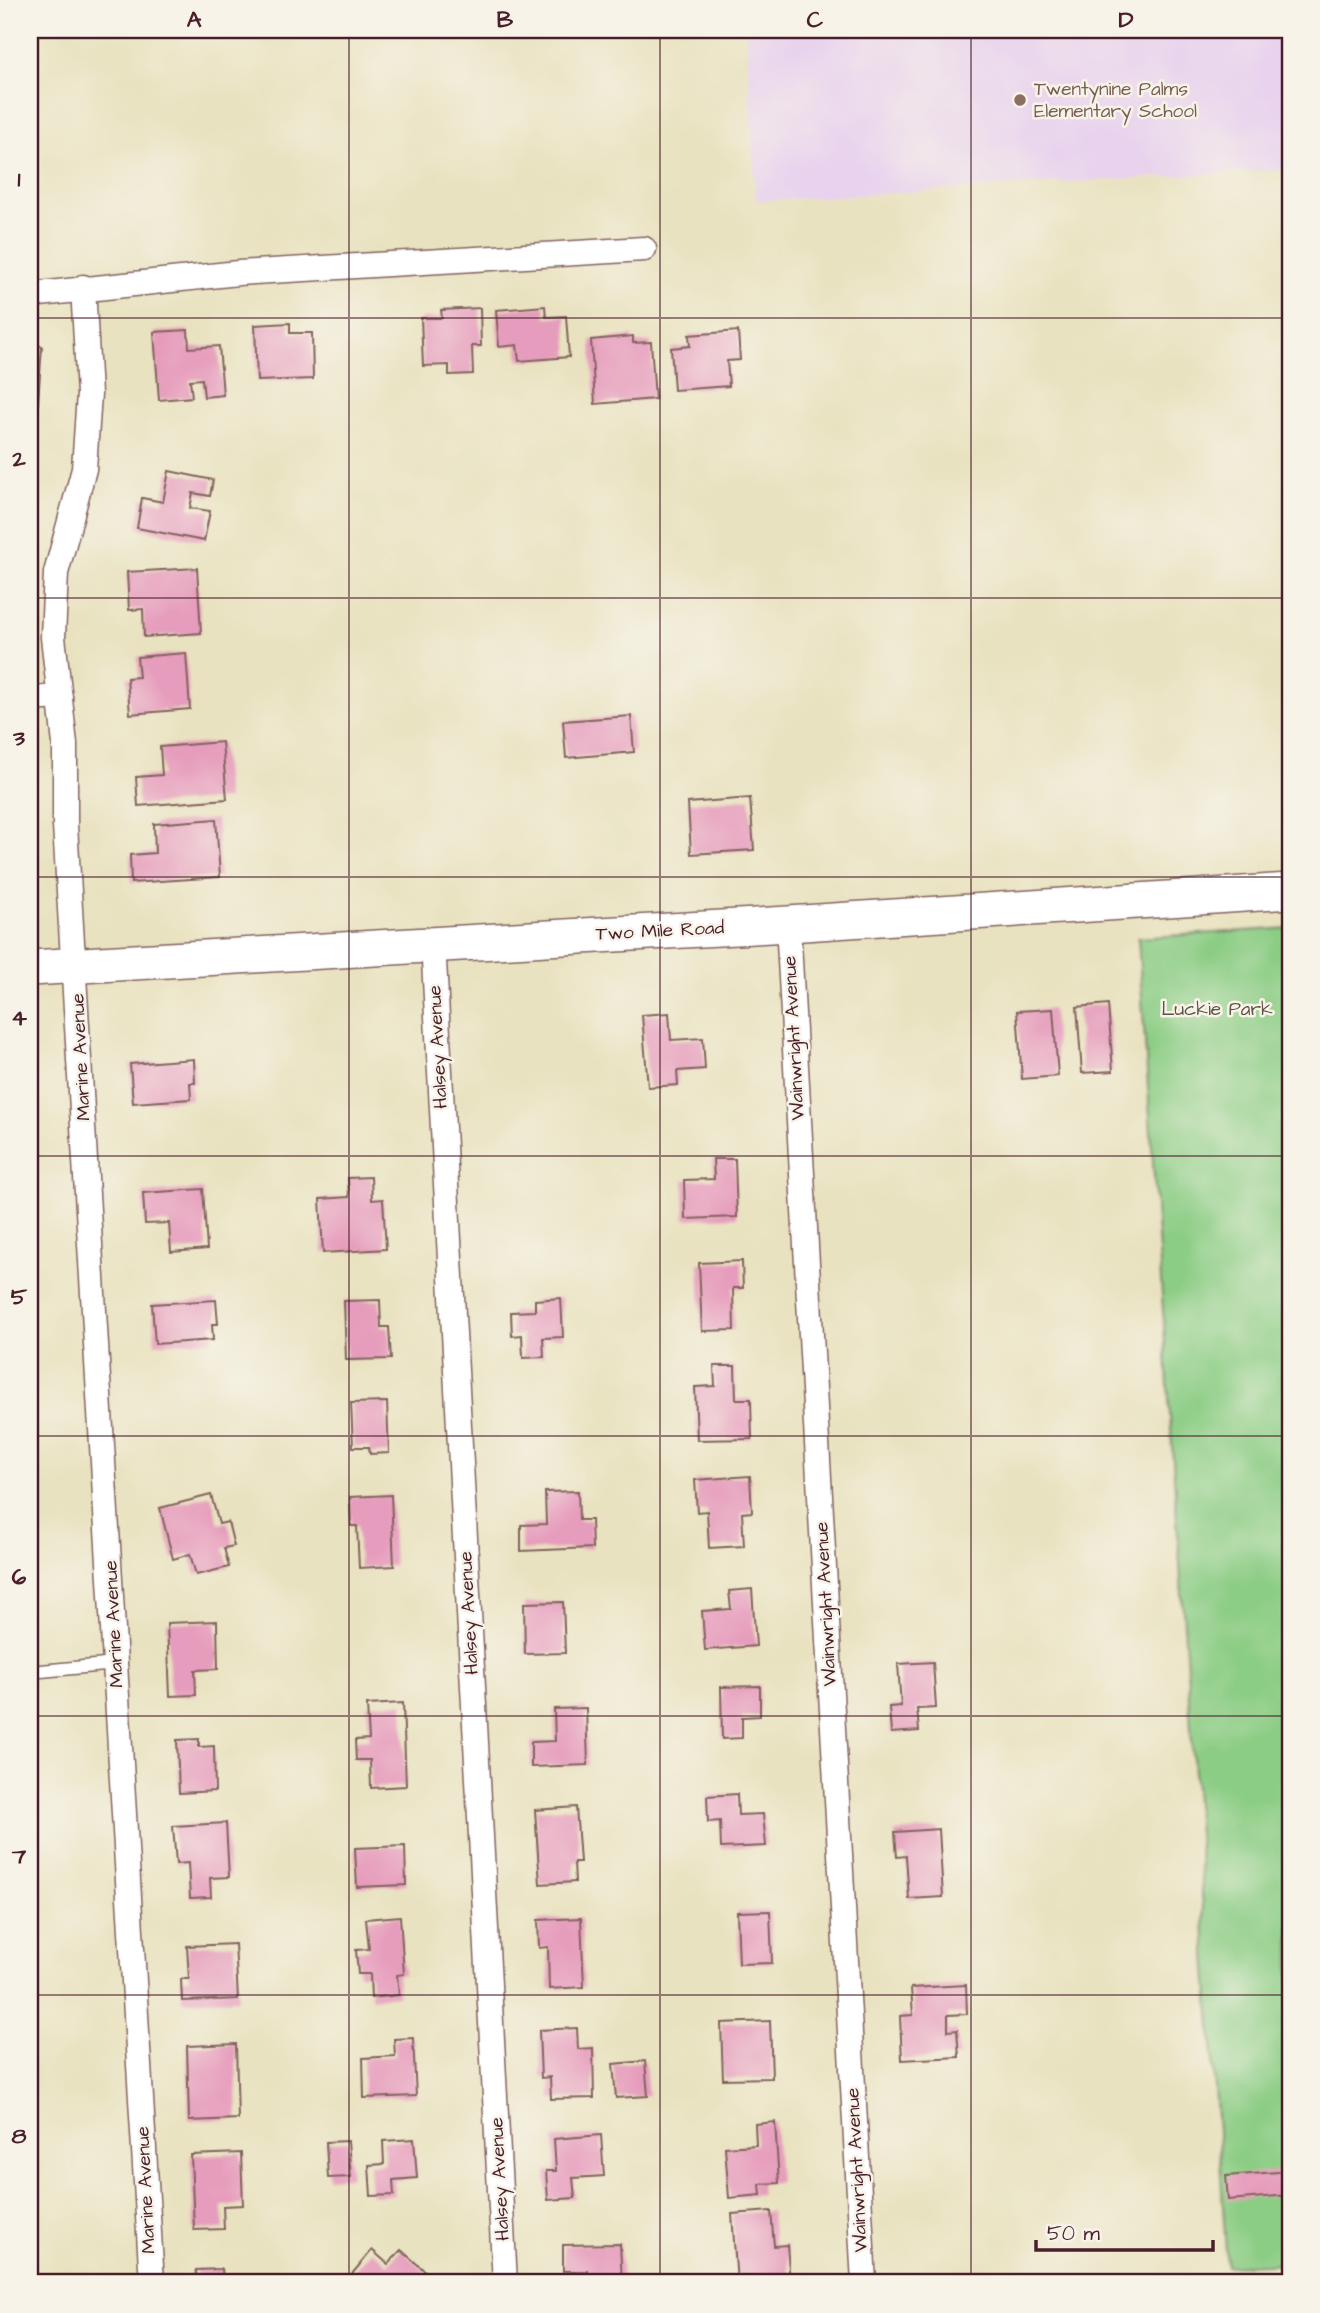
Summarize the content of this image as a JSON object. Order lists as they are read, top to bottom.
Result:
{
  "streets": {
    "street": [
      "Two Mile Road",
      "Wainwright Avenue",
      "Halsey Avenue",
      "Marine Avenue"
    ]
  },
  "crossings": [
    ["Two Mile Road", "Wainwright Avenue"],
    ["Two Mile Road", "Halsey Avenue"],
    ["Two Mile Road", "Marine Avenue"]
  ],
  "parks": ["Luckie Park"],
  "places": ["Twentynine Palms Elementary School"],
  "scale_bar": "50 m",
  "grid": {
    "columns": [
      "A",
      "B",
      "C",
      "D"
    ],
    "rows": [
      "1",
      "2",
      "3",
      "4",
      "5",
      "6",
      "7",
      "8"
    ]
  }
}
